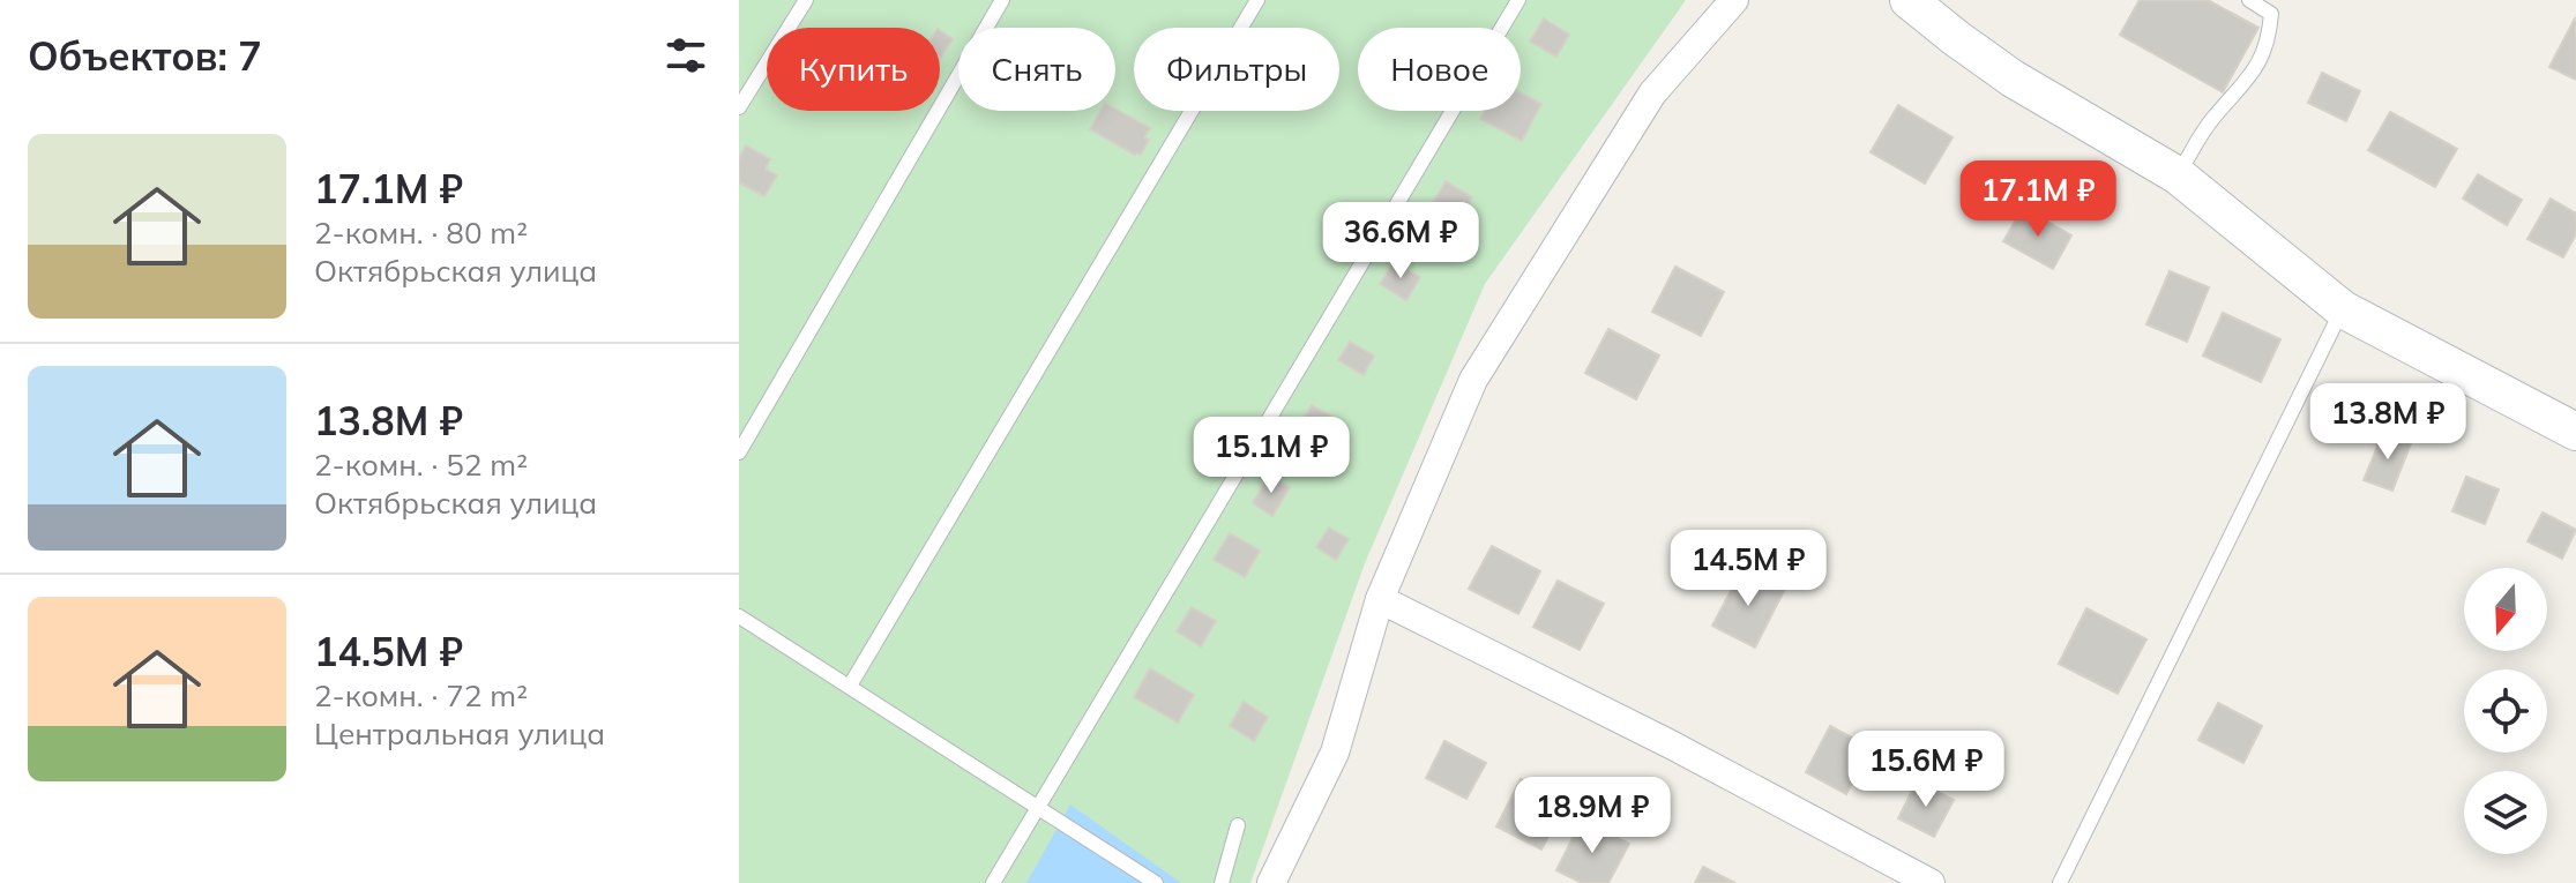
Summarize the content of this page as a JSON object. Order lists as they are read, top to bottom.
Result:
{
  "north": "bottom",
  "page": {
    "heading": "Объектов: 7",
    "chip": [
      "Купить",
      "Снять",
      "Фильтры",
      "Новое"
    ],
    "list": [
      {
        "name": "17.1M ₽",
        "note": "2-комн. · 80 m² · Октябрьская улица"
      },
      {
        "name": "13.8M ₽",
        "note": "2-комн. · 52 m² · Октябрьская улица"
      },
      {
        "name": "14.5M ₽",
        "note": "2-комн. · 72 m² · Центральная улица"
      }
    ],
    "price": [
      "17.1M ₽",
      "36.6M ₽",
      "13.8M ₽",
      "15.1M ₽",
      "14.5M ₽",
      "15.6M ₽",
      "18.9M ₽"
    ]
  }
}
